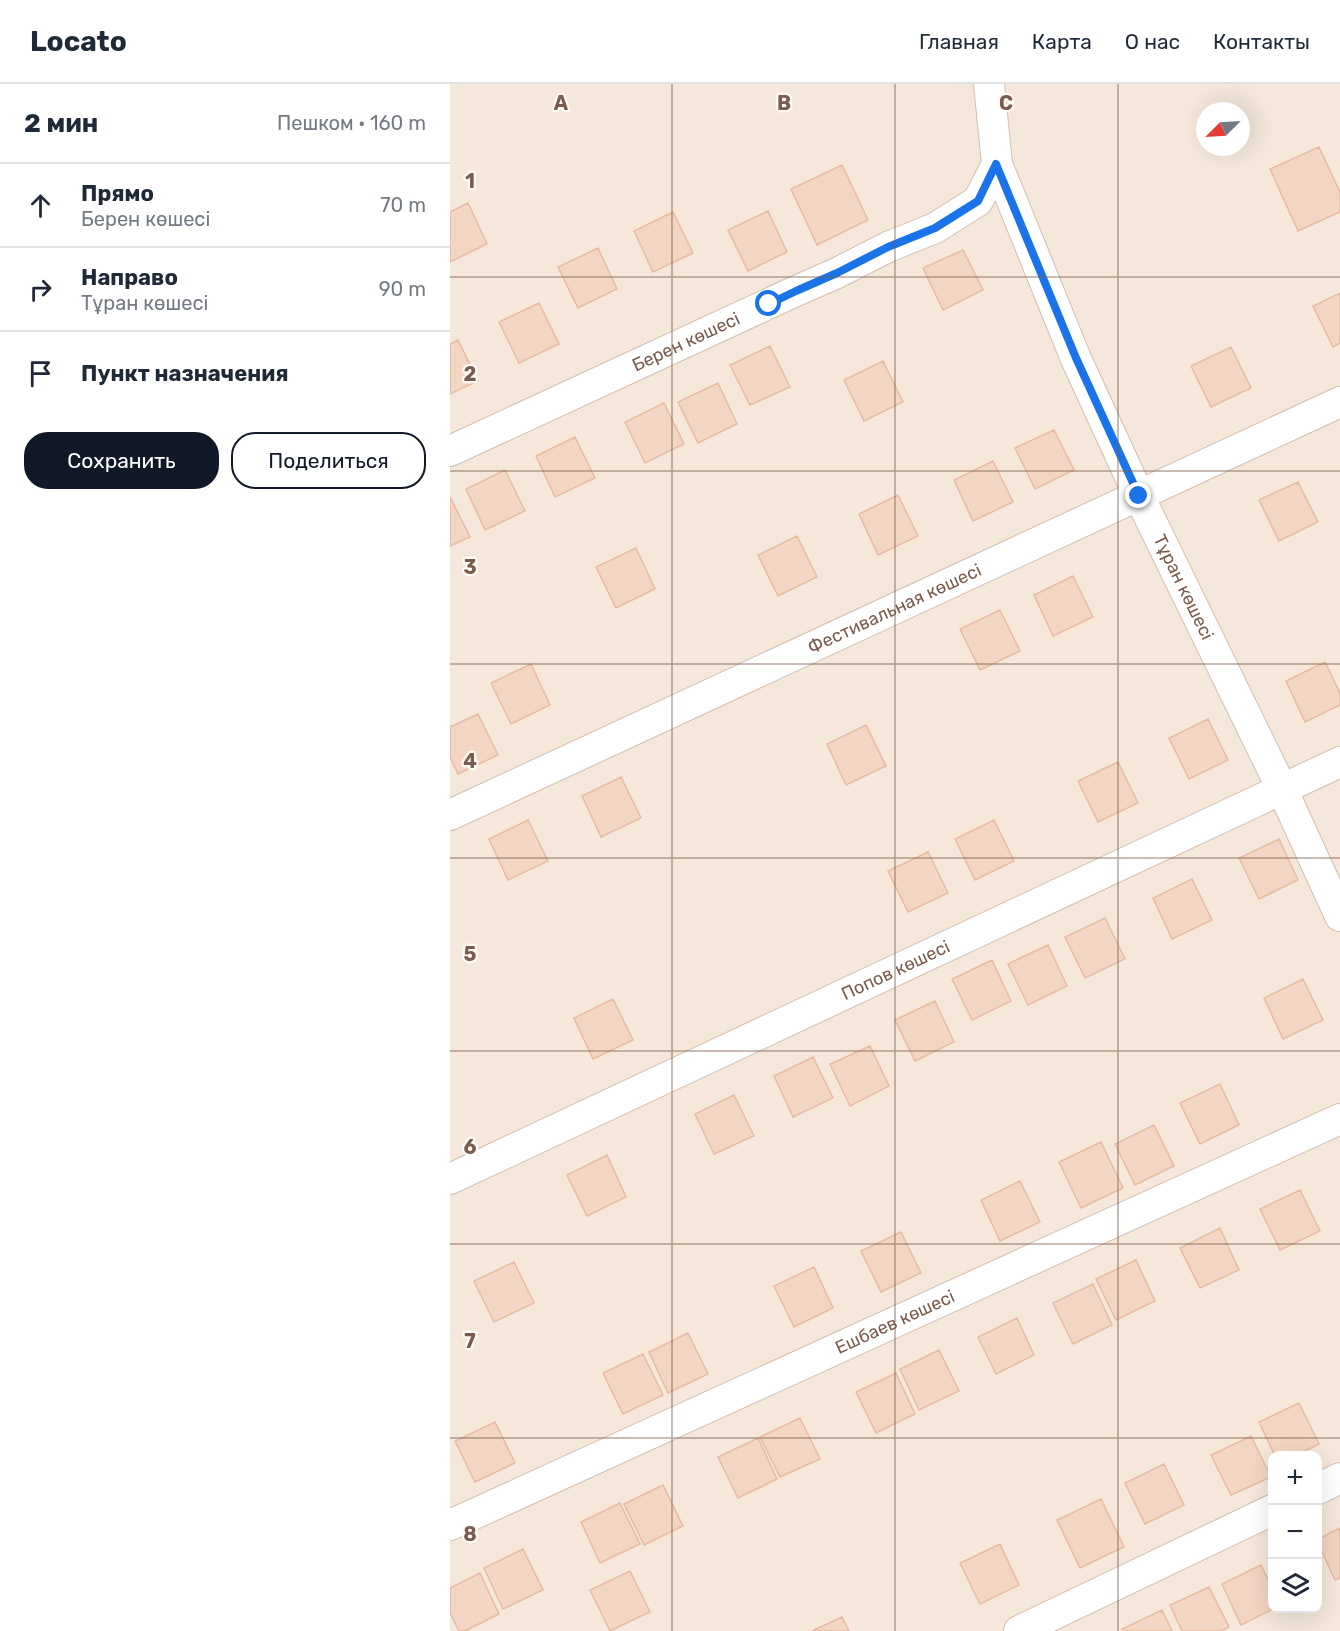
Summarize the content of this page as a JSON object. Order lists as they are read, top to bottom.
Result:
{
  "streets": {
    "street": [
      "Берен көшесі",
      "Тұран көшесі",
      "Фестивальная көшесі",
      "Попов көшесі",
      "Ешбаев көшесі"
    ]
  },
  "crossings": [
    ["Берен көшесі", "Тұран көшесі"],
    ["Тұран көшесі", "Фестивальная көшесі"],
    ["Тұран көшесі", "Попов көшесі"]
  ],
  "north": "bottom left",
  "page": {
    "header": "Locato",
    "nav": [
      "Главная",
      "Карта",
      "О нас",
      "Контакты"
    ],
    "heading": ["2 мин", "Пешком · 160 m"],
    "list": [
      ["Прямо", "Берен көшесі", "70 m"],
      ["Направо", "Тұран көшесі", "90 m"],
      "Пункт назначения"
    ],
    "buttons": ["Сохранить", "Поделиться"],
    "map_buttons": ["+", "−"]
  },
  "grid": {
    "columns": ["A", "B", "C"],
    "rows": [
      "1",
      "2",
      "3",
      "4",
      "5",
      "6",
      "7",
      "8"
    ]
  }
}
